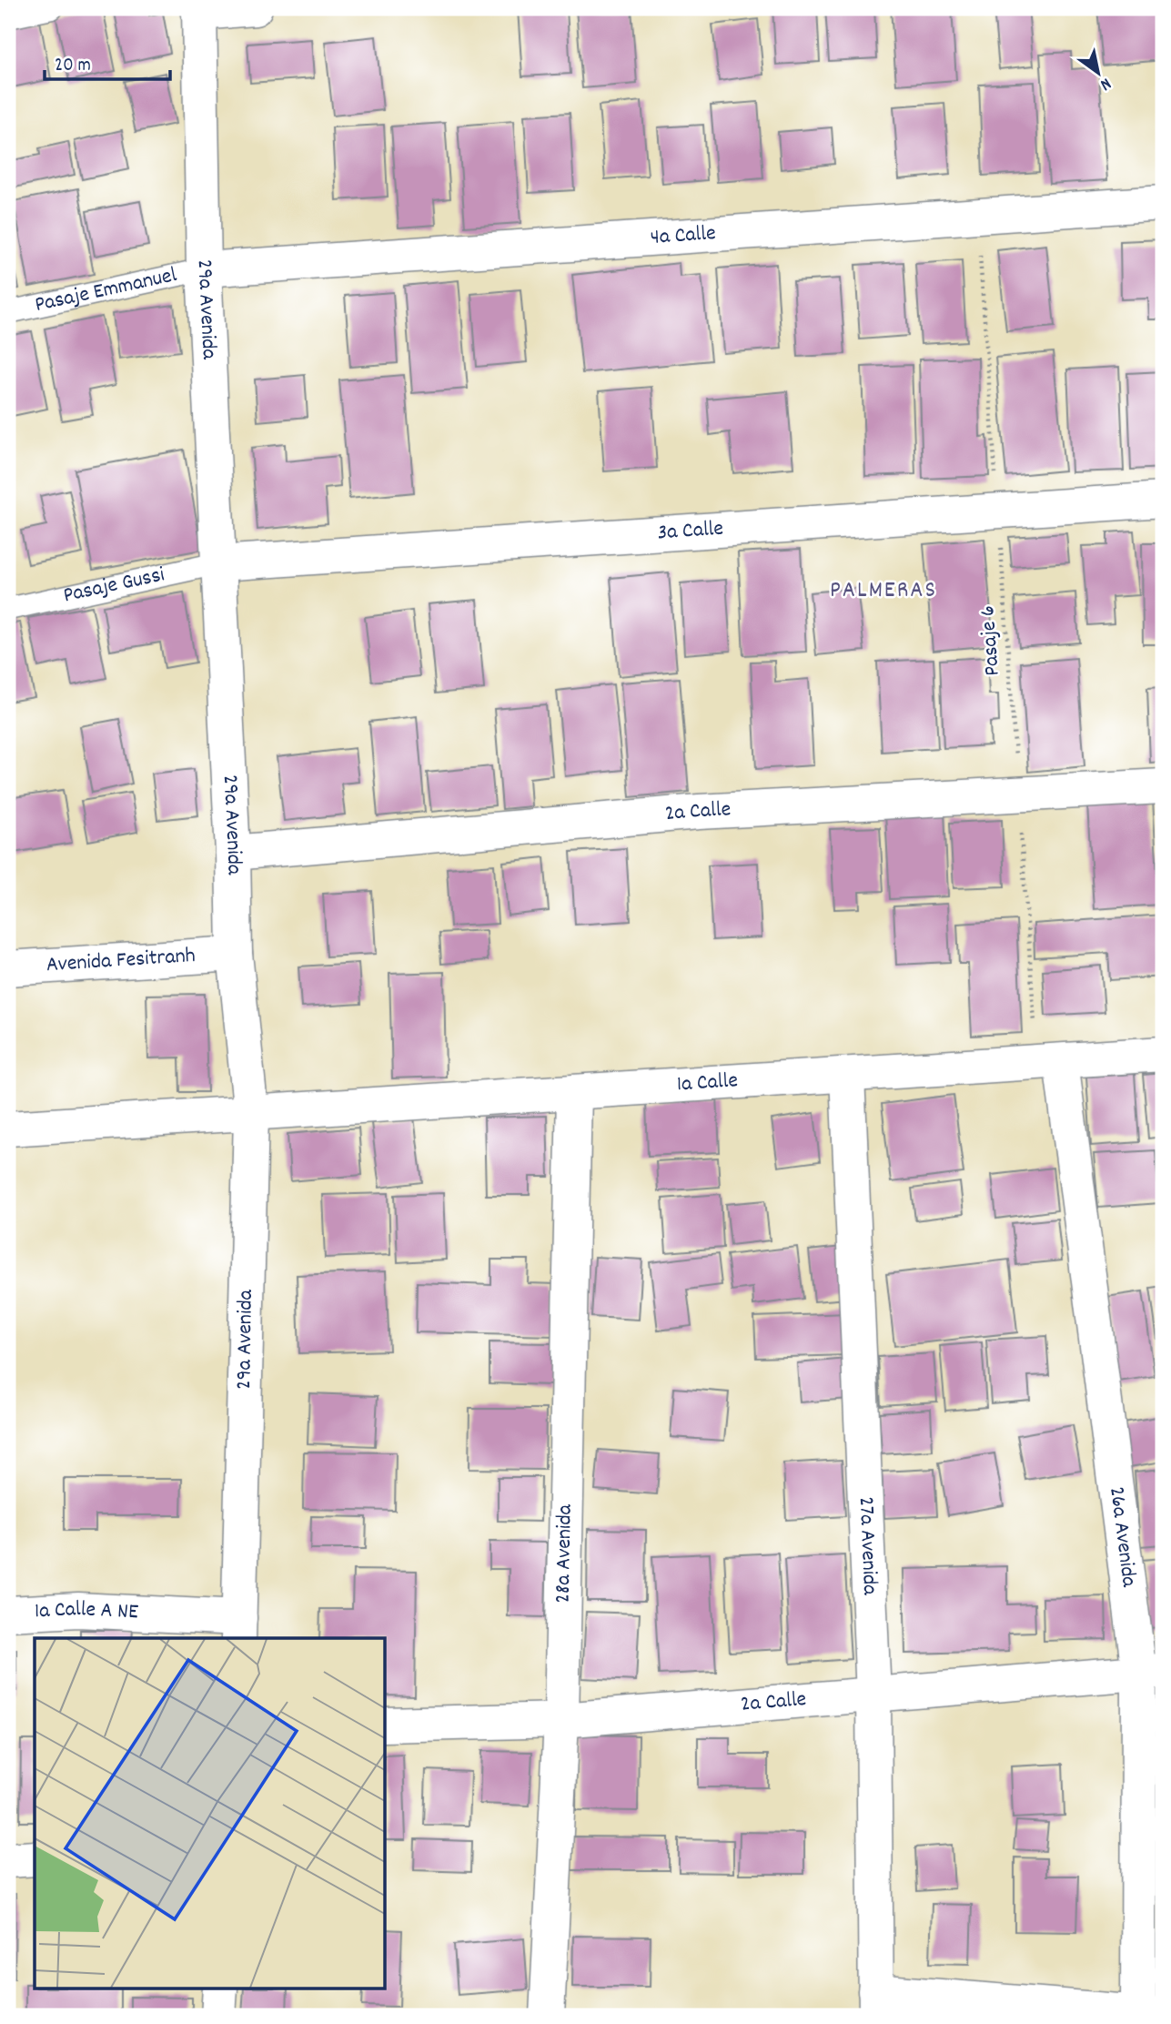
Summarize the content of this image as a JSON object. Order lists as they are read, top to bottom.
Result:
{
  "streets": {
    "street": [
      "4a Calle",
      "29a Avenida",
      "3a Calle",
      "2a Calle",
      "Avenida Fesitranh",
      "1a Calle",
      "26a Avenida",
      "27a Avenida",
      "28a Avenida",
      "1a Calle A NE"
    ],
    "lane": ["Pasaje Emmanuel", "Pasaje Gussi"],
    "path": ["Pasaje 6"]
  },
  "crossings": [
    ["4a Calle", "Pasaje Emmanuel"],
    ["4a Calle", "29a Avenida"],
    ["4a Calle", "Pasaje 6"],
    ["Pasaje Emmanuel", "29a Avenida"],
    ["29a Avenida", "3a Calle"],
    ["29a Avenida", "Pasaje Gussi"],
    ["29a Avenida", "2a Calle"],
    ["29a Avenida", "Avenida Fesitranh"],
    ["29a Avenida", "1a Calle"],
    ["29a Avenida", "1a Calle A NE"],
    ["3a Calle", "Pasaje Gussi"],
    ["3a Calle", "Pasaje 6"],
    ["Pasaje 6", "2a Calle"],
    ["Pasaje 6", "1a Calle"],
    ["Pasaje 6", "26a Avenida"],
    ["2a Calle", "26a Avenida"],
    ["2a Calle", "27a Avenida"],
    ["2a Calle", "28a Avenida"],
    ["1a Calle", "26a Avenida"],
    ["1a Calle", "27a Avenida"],
    ["1a Calle", "28a Avenida"]
  ],
  "districts": ["PALMERAS"],
  "scale_bar": "20 m",
  "north": "bottom right"
}
